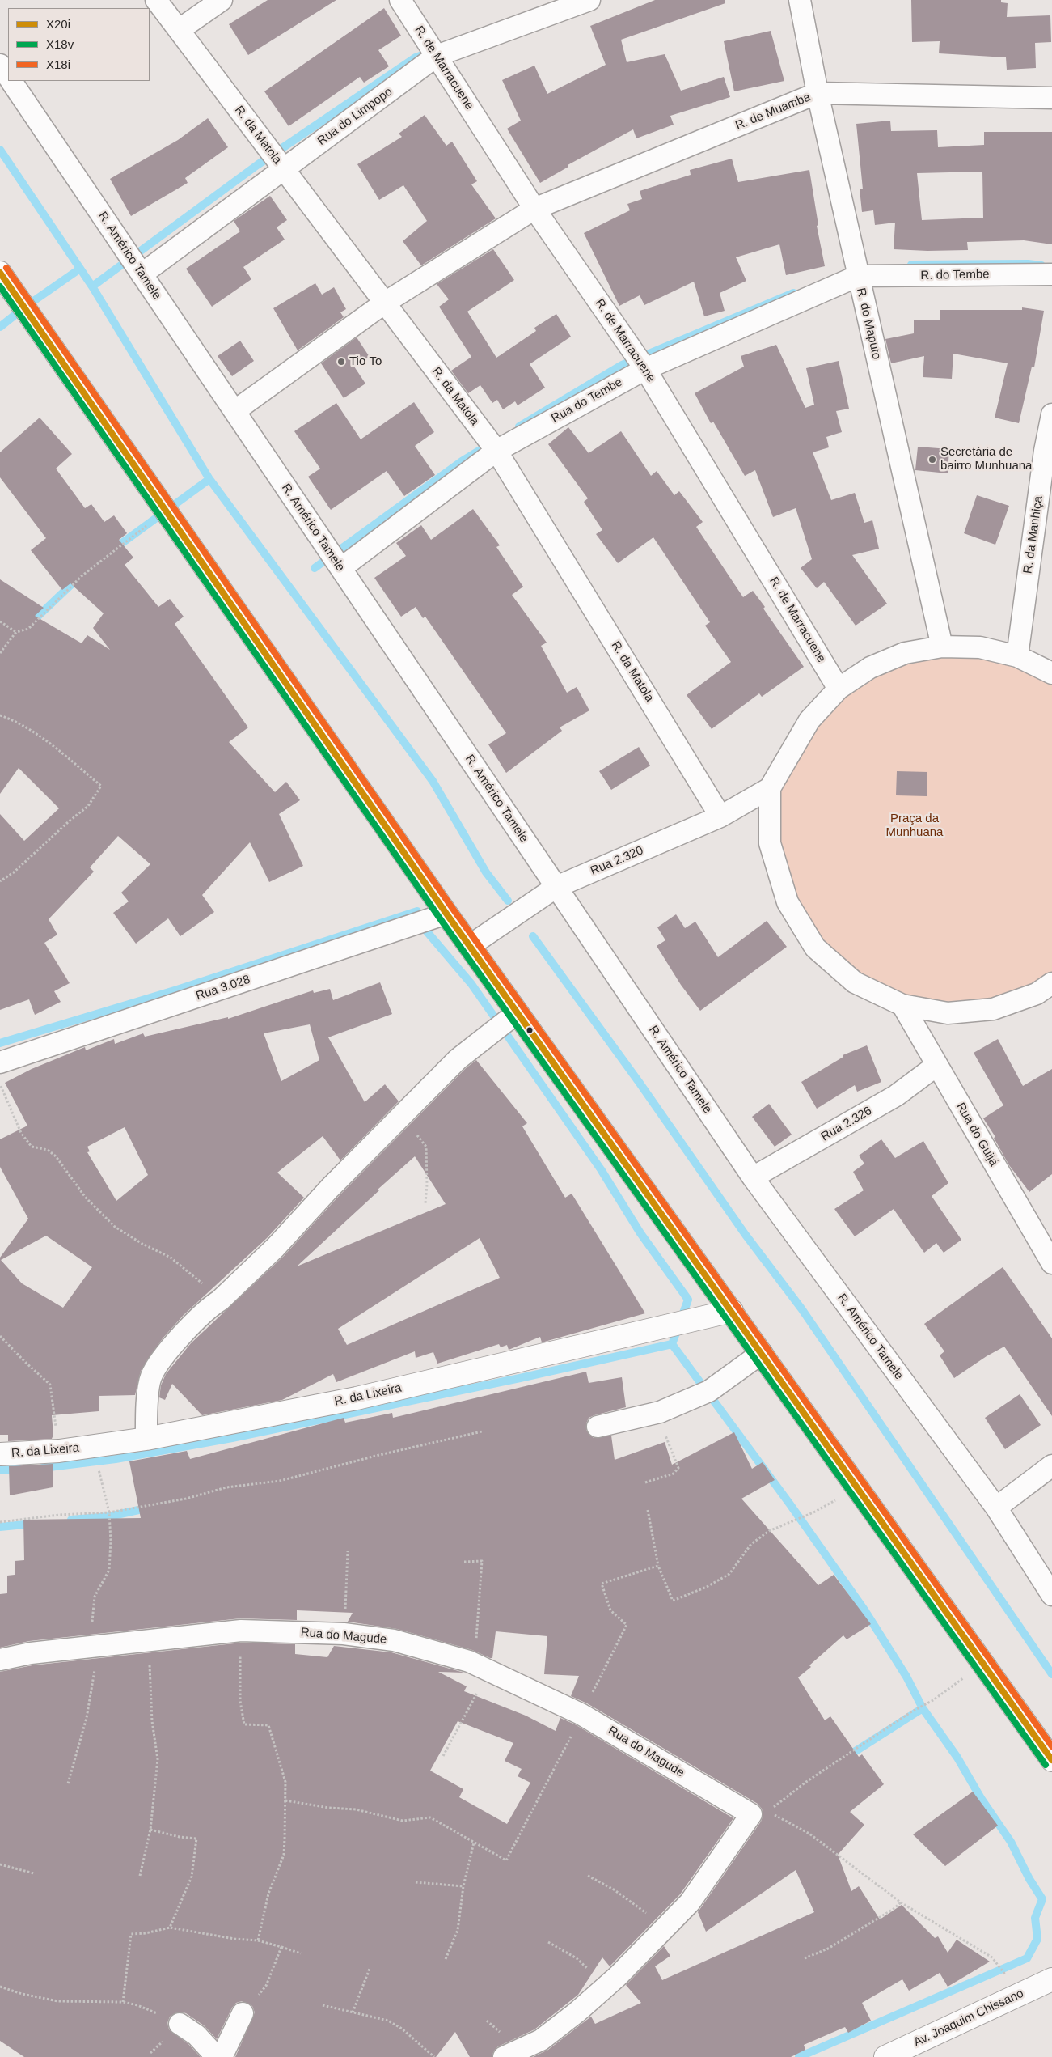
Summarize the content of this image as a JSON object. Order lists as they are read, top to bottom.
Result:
{
  "streets": {
    "main road": ["R. da Lixeira", "Av. Joaquim Chissano"],
    "street": [
      "R. de Marracuene",
      "R. de Muamba",
      "Rua do Limpopo",
      "R. da Matola",
      "R. Américo Tamele",
      "R. do Tembe",
      "R. do Maputo",
      "Rua do Tembe",
      "R. da Manhiça",
      "Rua 2.320",
      "Rua 3.028",
      "Rua 2.326",
      "Rua do Guijá",
      "Rua do Magude"
    ]
  },
  "crossings": [
    ["R. de Marracuene", "R. de Muamba"],
    ["R. de Marracuene", "Rua do Limpopo"],
    ["R. de Marracuene", "Rua do Tembe"],
    ["R. de Muamba", "R. da Matola"],
    ["R. de Muamba", "R. Américo Tamele"],
    ["R. de Muamba", "R. do Maputo"],
    ["Rua do Limpopo", "R. da Matola"],
    ["Rua do Limpopo", "R. Américo Tamele"],
    ["R. da Matola", "Rua do Tembe"],
    ["R. da Matola", "Rua 2.320"],
    ["R. Américo Tamele", "Rua do Tembe"],
    ["R. Américo Tamele", "Rua 2.320"],
    ["R. Américo Tamele", "Rua 2.326"],
    ["R. do Tembe", "R. do Maputo"],
    ["R. do Tembe", "Rua do Tembe"],
    ["R. do Maputo", "Rua do Tembe"],
    ["Rua 2.326", "Rua do Guijá"]
  ],
  "parks": ["Praça da Munhuana"],
  "places": ["Tio To", "Secretária de bairro Munhuana"],
  "lines": ["transit line X18i", "transit line X20i", "transit line X18v"],
  "legend": ["X20i", "X18v", "X18i"]
}
